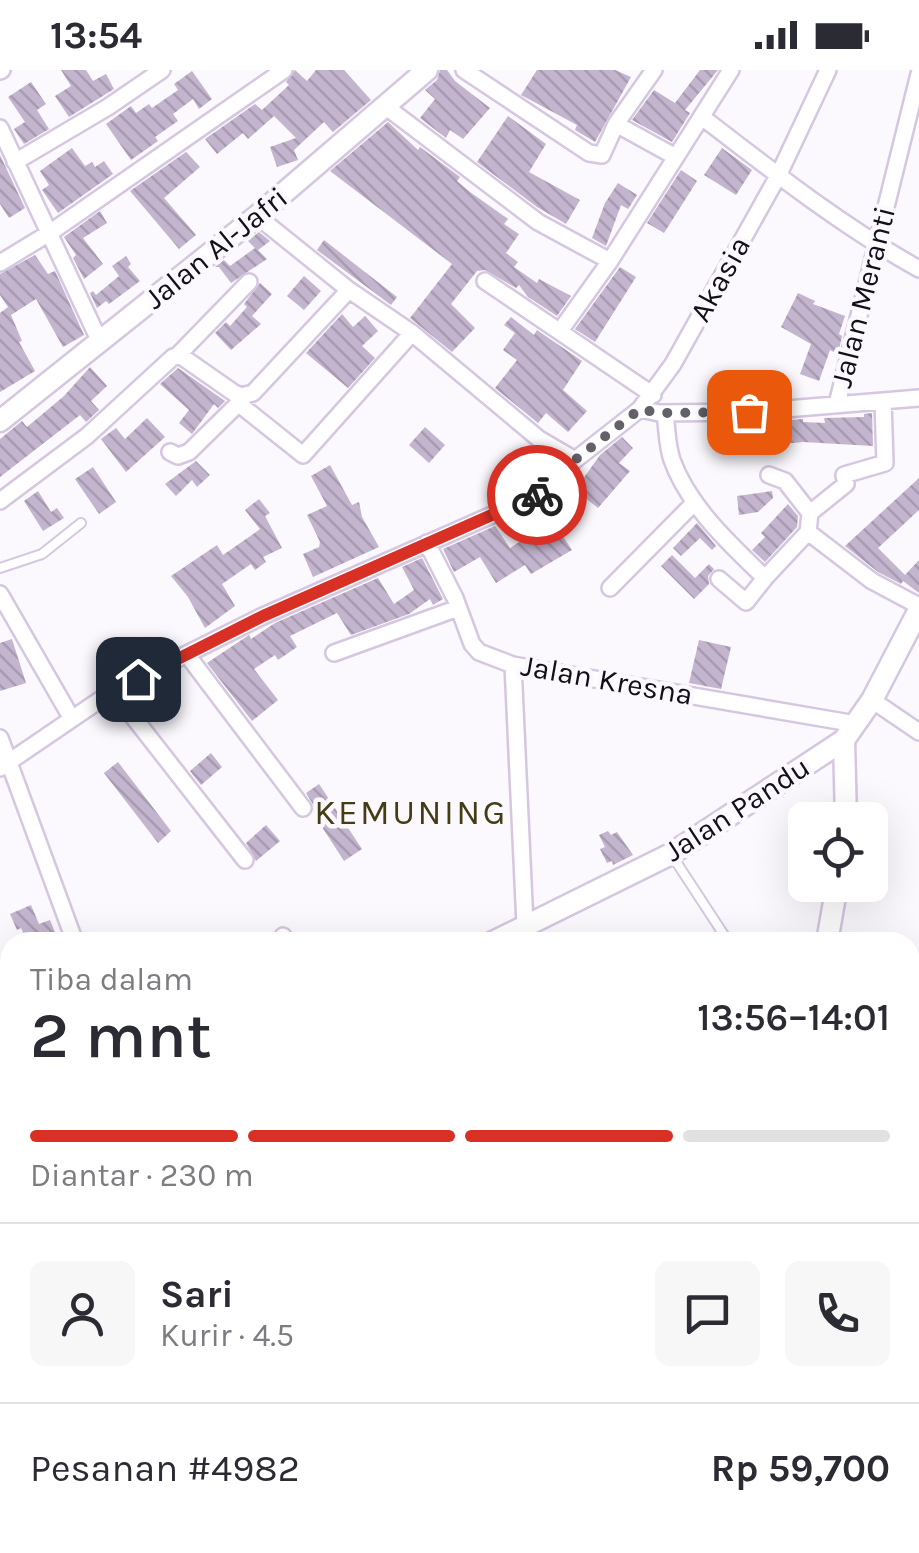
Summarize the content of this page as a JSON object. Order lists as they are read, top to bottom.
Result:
{
  "streets": {
    "street": [
      "Jalan Al-Jafri",
      "Akasia",
      "Jalan Meranti",
      "Jalan Kresna",
      "Jalan Pandu"
    ]
  },
  "crossings": [
    ["Akasia", "Jalan Kresna"],
    ["Jalan Kresna", "Jalan Pandu"]
  ],
  "districts": ["KEMUNING"],
  "page": {
    "status": "13:54",
    "heading": ["2 mnt", "Tiba dalam", "13:56–14:01"],
    "panel": [
      "Sari",
      "Kurir · 4.5",
      "Pesanan #4982",
      "Rp 59,700"
    ],
    "bar": "Diantar · 230 m"
  }
}
